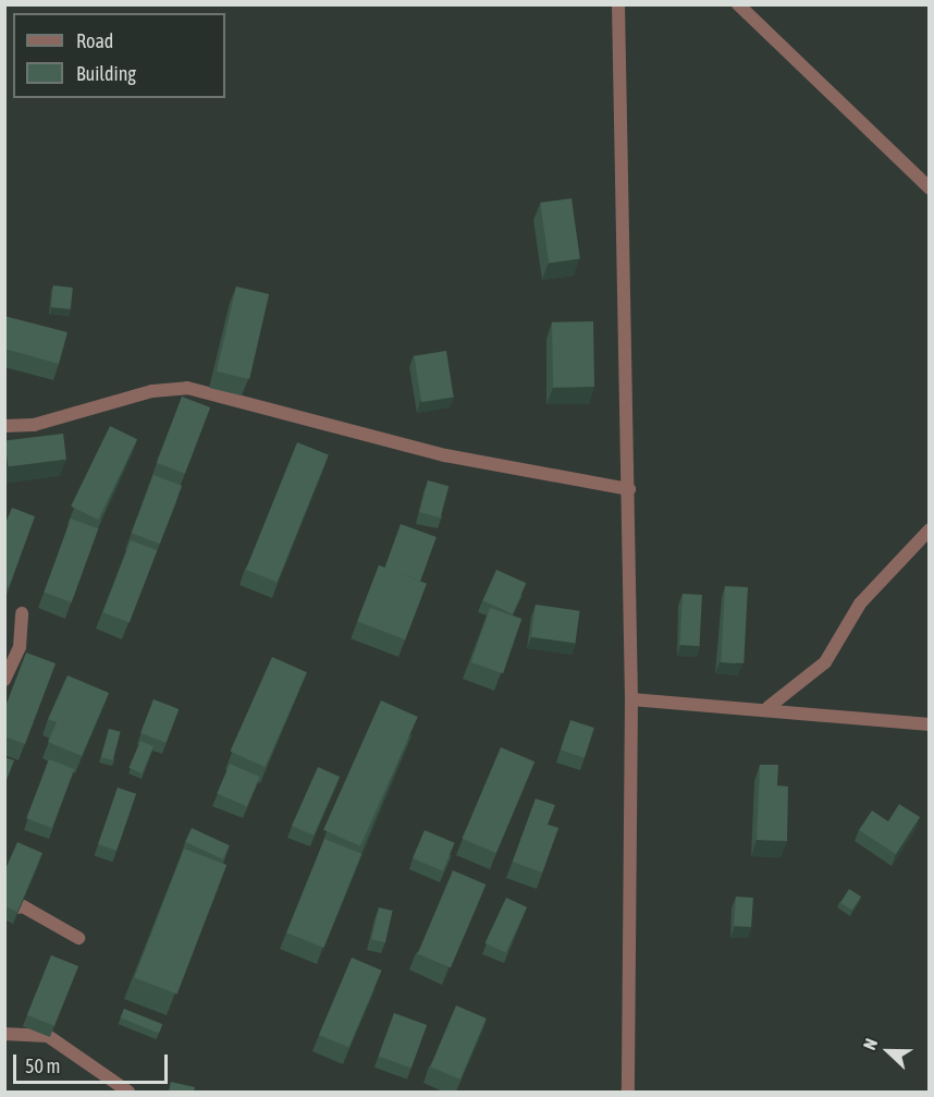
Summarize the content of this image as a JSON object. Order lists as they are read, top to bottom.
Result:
{
  "legend": ["Road", "Building"],
  "scale_bar": "50 m",
  "north": "left"
}
